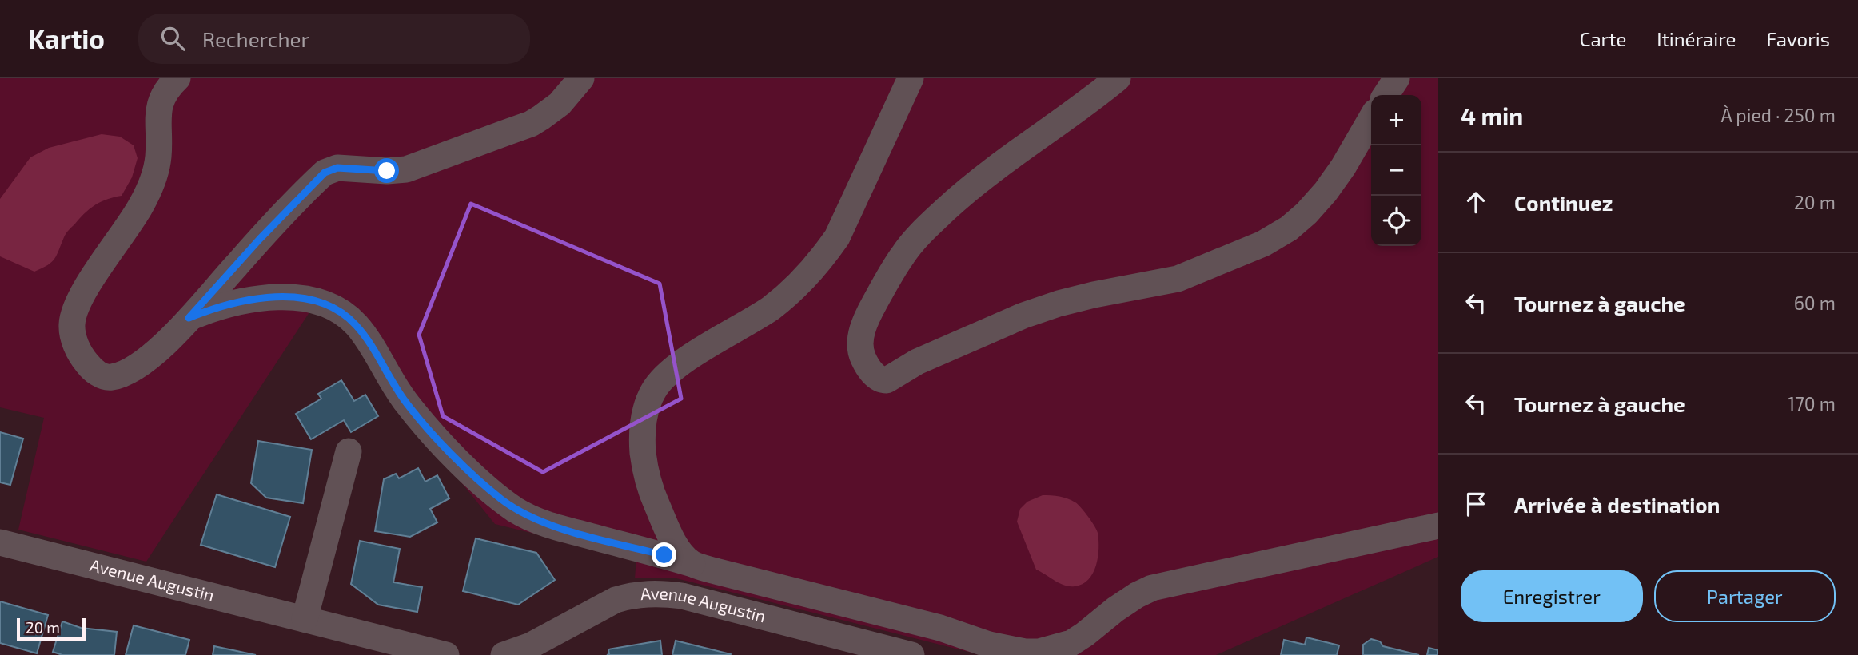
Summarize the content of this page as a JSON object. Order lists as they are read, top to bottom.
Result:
{
  "streets": {
    "street": ["Avenue Augustin"]
  },
  "scale_bar": "20 m",
  "page": {
    "header": "Kartio",
    "search": "Rechercher",
    "nav": ["Carte", "Itinéraire", "Favoris"],
    "heading": ["4 min", "À pied · 250 m"],
    "map_buttons": ["+", "−"],
    "list": [
      ["Continuez", "20 m"],
      ["Tournez à gauche", "60 m"],
      ["Tournez à gauche", "170 m"],
      "Arrivée à destination"
    ],
    "buttons": ["Enregistrer", "Partager"],
    "scale": "20 m"
  }
}
